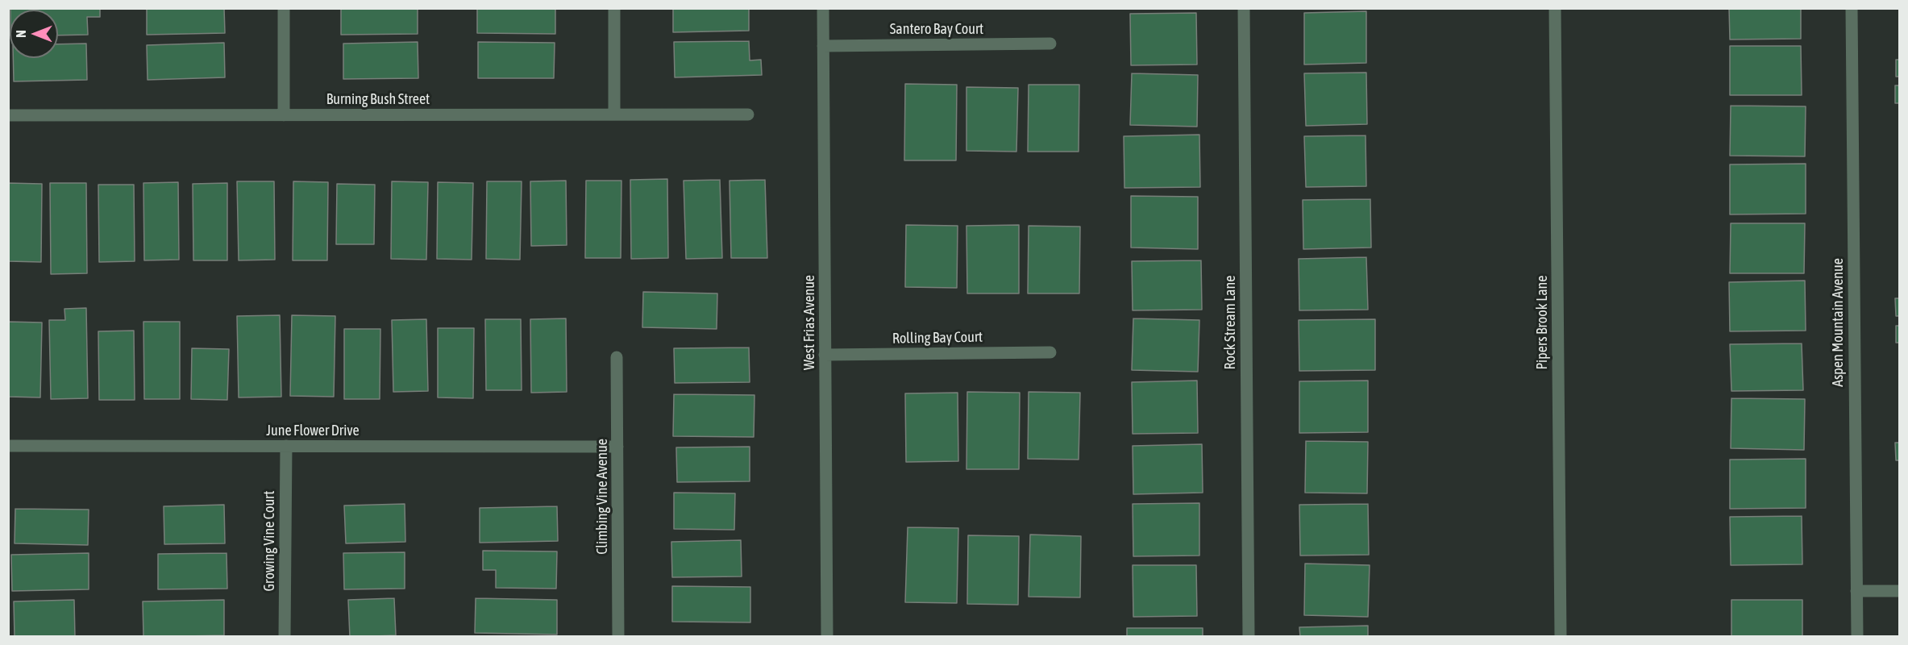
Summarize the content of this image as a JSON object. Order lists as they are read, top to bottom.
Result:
{
  "streets": {
    "street": [
      "Santero Bay Court",
      "Burning Bush Street",
      "West Frias Avenue",
      "Rock Stream Lane",
      "Pipers Brook Lane",
      "Aspen Mountain Avenue",
      "Rolling Bay Court",
      "June Flower Drive",
      "Climbing Vine Avenue",
      "Growing Vine Court"
    ]
  },
  "crossings": [
    ["Santero Bay Court", "West Frias Avenue"],
    ["West Frias Avenue", "Rolling Bay Court"],
    ["June Flower Drive", "Climbing Vine Avenue"],
    ["June Flower Drive", "Growing Vine Court"]
  ],
  "north": "left"
}
